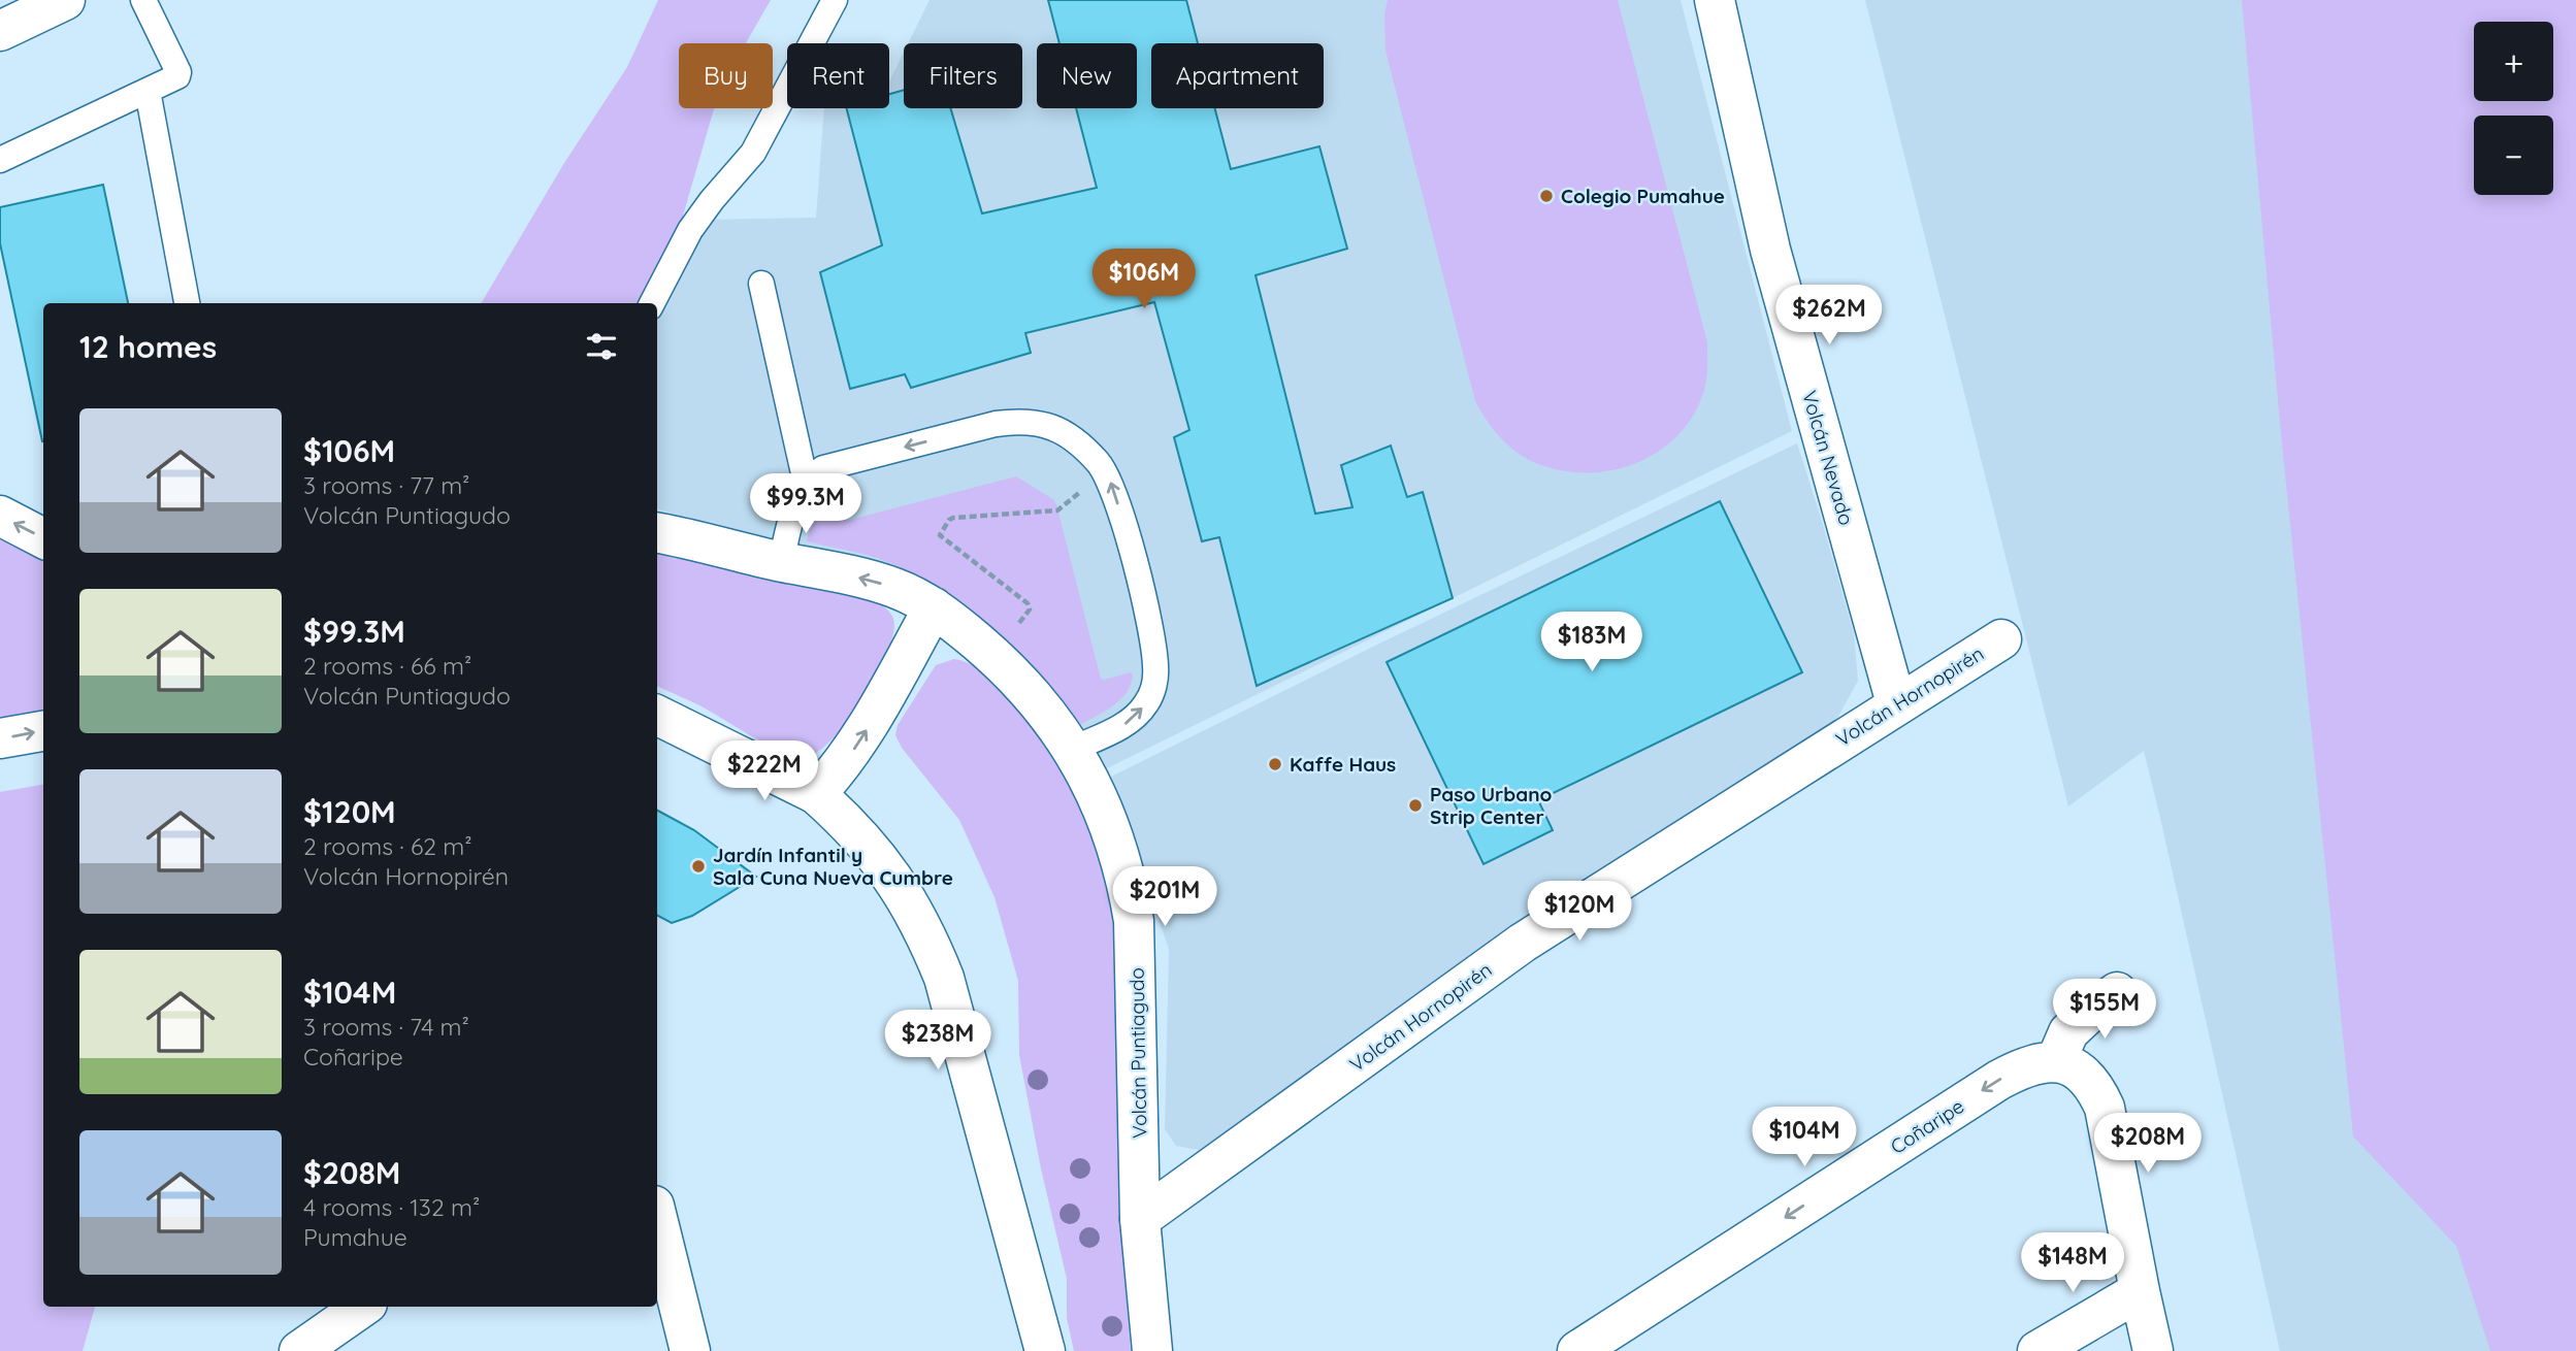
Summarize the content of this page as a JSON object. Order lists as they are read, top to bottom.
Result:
{
  "streets": {
    "street": [
      "Volcán Nevado",
      "Volcán Hornopirén",
      "Volcán Puntiagudo",
      "Coñaripe"
    ]
  },
  "crossings": [
    ["Volcán Nevado", "Volcán Hornopirén"],
    ["Volcán Hornopirén", "Volcán Puntiagudo"]
  ],
  "one_way": ["Coñaripe"],
  "places": [
    "Colegio Pumahue",
    "Kaffe Haus",
    "Paso Urbano Strip Center",
    "Jardín Infantil y Sala Cuna Nueva Cumbre"
  ],
  "page": {
    "map_buttons": ["+", "−"],
    "chip": [
      "Buy",
      "Rent",
      "Filters",
      "New",
      "Apartment"
    ],
    "price": [
      "$106M",
      "$262M",
      "$99.3M",
      "$183M",
      "$222M",
      "$201M",
      "$120M",
      "$155M",
      "$238M",
      "$104M",
      "$208M",
      "$148M"
    ],
    "heading": "12 homes",
    "list": [
      {
        "name": "$106M",
        "note": "3 rooms · 77 m² · Volcán Puntiagudo"
      },
      {
        "name": "$99.3M",
        "note": "2 rooms · 66 m² · Volcán Puntiagudo"
      },
      {
        "name": "$120M",
        "note": "2 rooms · 62 m² · Volcán Hornopirén"
      },
      {
        "name": "$104M",
        "note": "3 rooms · 74 m² · Coñaripe"
      },
      {
        "name": "$208M",
        "note": "4 rooms · 132 m² · Pumahue"
      }
    ]
  }
}
